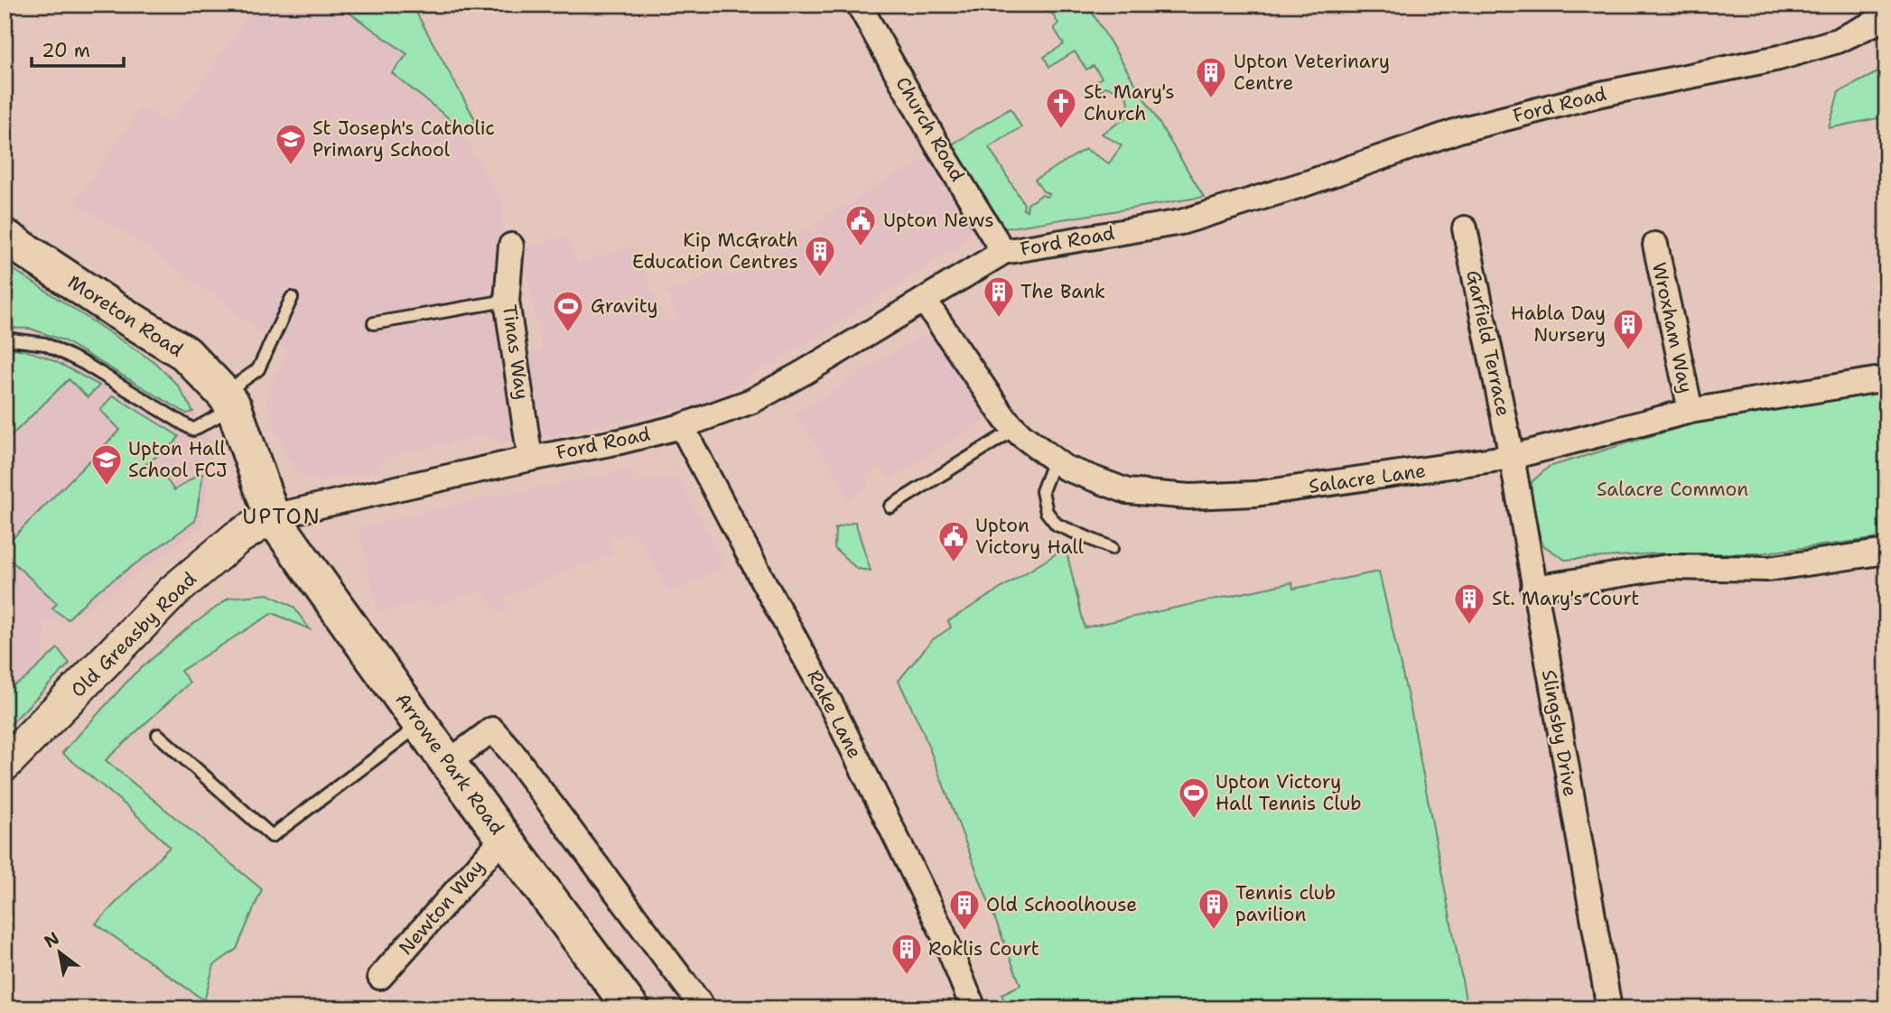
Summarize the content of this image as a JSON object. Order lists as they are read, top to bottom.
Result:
{
  "streets": {
    "main road": ["Moreton Road", "Old Greasby Road", "Arrowe Park Road"],
    "street": [
      "Ford Road",
      "Church Road",
      "Wroxham Way",
      "Garfield Terrace",
      "Tinas Way",
      "Salacre Lane",
      "Rake Lane",
      "Slingsby Drive",
      "Newton Way"
    ]
  },
  "crossings": [
    ["Ford Road", "Church Road"],
    ["Ford Road", "Moreton Road"],
    ["Ford Road", "Tinas Way"],
    ["Ford Road", "Salacre Lane"],
    ["Ford Road", "Old Greasby Road"],
    ["Ford Road", "Rake Lane"],
    ["Ford Road", "Arrowe Park Road"],
    ["Moreton Road", "Old Greasby Road"],
    ["Moreton Road", "Arrowe Park Road"],
    ["Wroxham Way", "Salacre Lane"],
    ["Garfield Terrace", "Salacre Lane"],
    ["Garfield Terrace", "Slingsby Drive"],
    ["Salacre Lane", "Slingsby Drive"],
    ["Old Greasby Road", "Arrowe Park Road"],
    ["Arrowe Park Road", "Newton Way"]
  ],
  "districts": ["UPTON"],
  "parks": ["Salacre Common"],
  "places": {
    "building": [
      "Upton Veterinary Centre",
      "Kip McGrath Education Centres",
      "The Bank",
      "Habla Day Nursery",
      "St. Mary's Court",
      "Tennis club pavilion",
      "Old Schoolhouse",
      "Roklis Court"
    ],
    "church": ["St. Mary's Church"],
    "school or university": ["St Joseph's Catholic Primary School", "Upton Hall School FCJ"],
    "public building": ["Upton News", "Upton Victory Hall"],
    "sports": ["Gravity", "Upton Victory Hall Tennis Club"]
  },
  "scale_bar": "20 m",
  "north": "top left"
}
